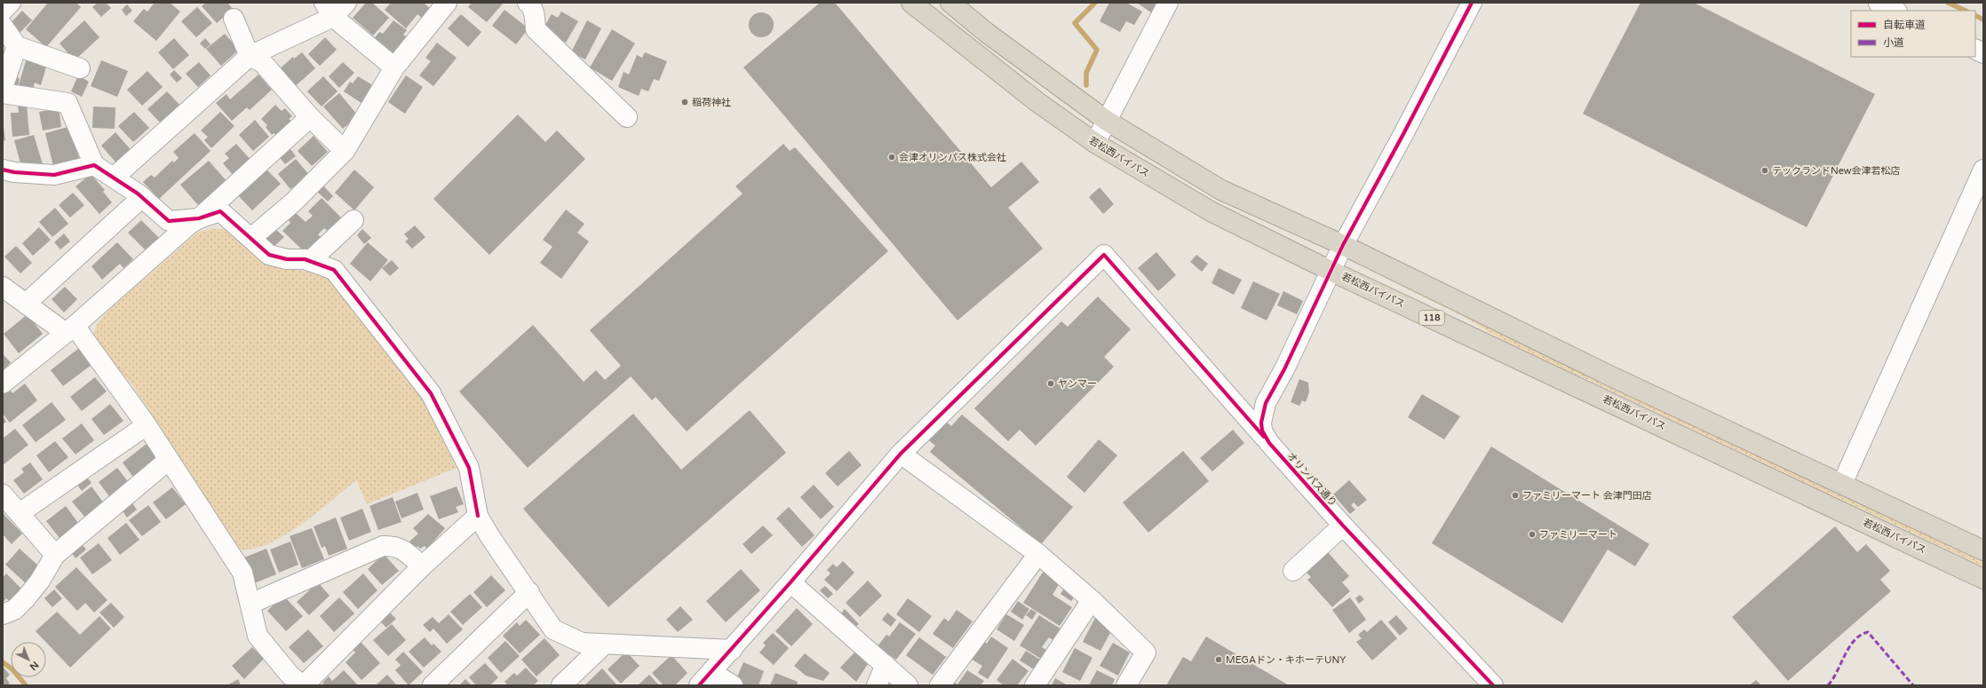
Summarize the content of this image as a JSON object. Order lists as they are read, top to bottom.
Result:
{
  "streets": {
    "highway": ["若松西バイパス", "118"],
    "street": ["オリンパス通り"]
  },
  "places": [
    "稲荷神社",
    "会津オリンパス株式会社",
    "テックランドNew会津若松店",
    "ヤンマー",
    "ファミリーマート 会津門田店",
    "ファミリーマート",
    "MEGAドン・キホーテUNY"
  ],
  "legend": ["自転車道", "小道"],
  "north": "bottom right"
}
